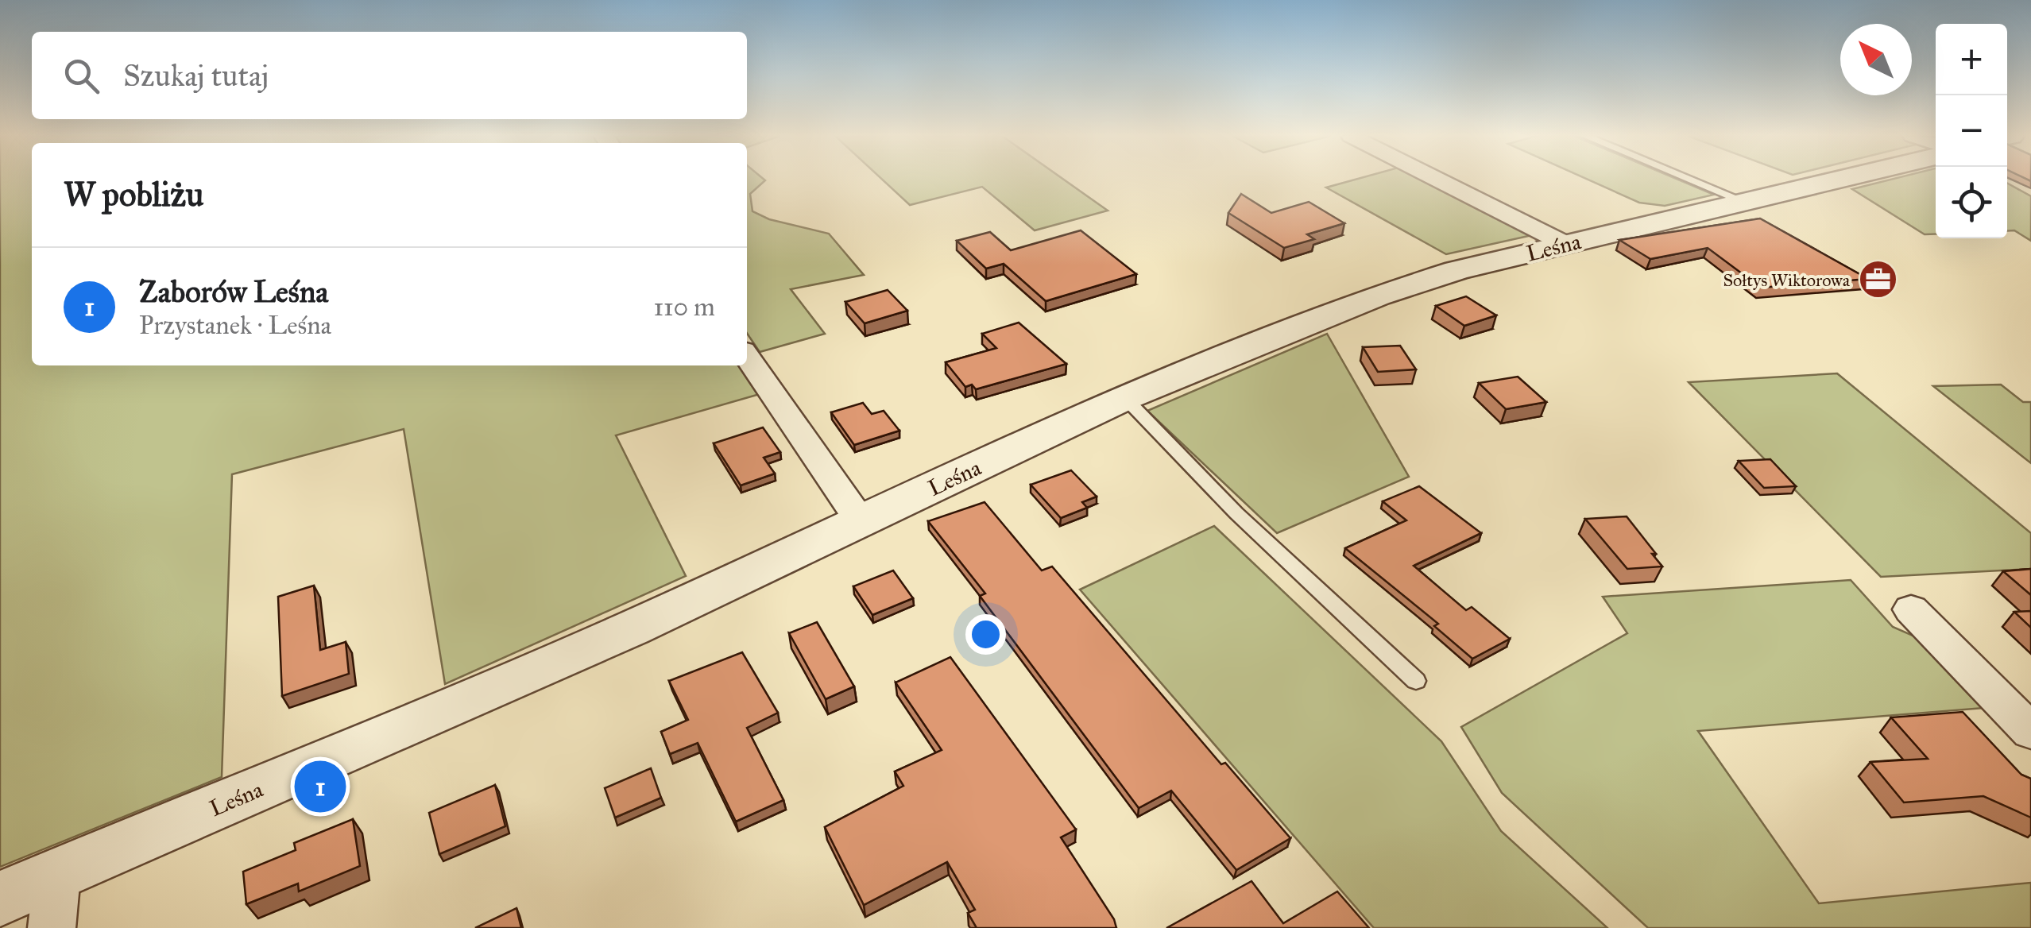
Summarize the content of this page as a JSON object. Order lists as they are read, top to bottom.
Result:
{
  "streets": {
    "street": ["Leśna"]
  },
  "places": {
    "office": ["Sołtys Wiktorowa"]
  },
  "north": "top left",
  "page": {
    "map_buttons": ["+", "−"],
    "search": "Szukaj tutaj",
    "heading": "W pobliżu",
    "list": [
      {
        "mark": "1",
        "name": "Zaborów Leśna",
        "note": "Przystanek · Leśna",
        "value": "110 m"
      }
    ],
    "pins": "1"
  }
}
